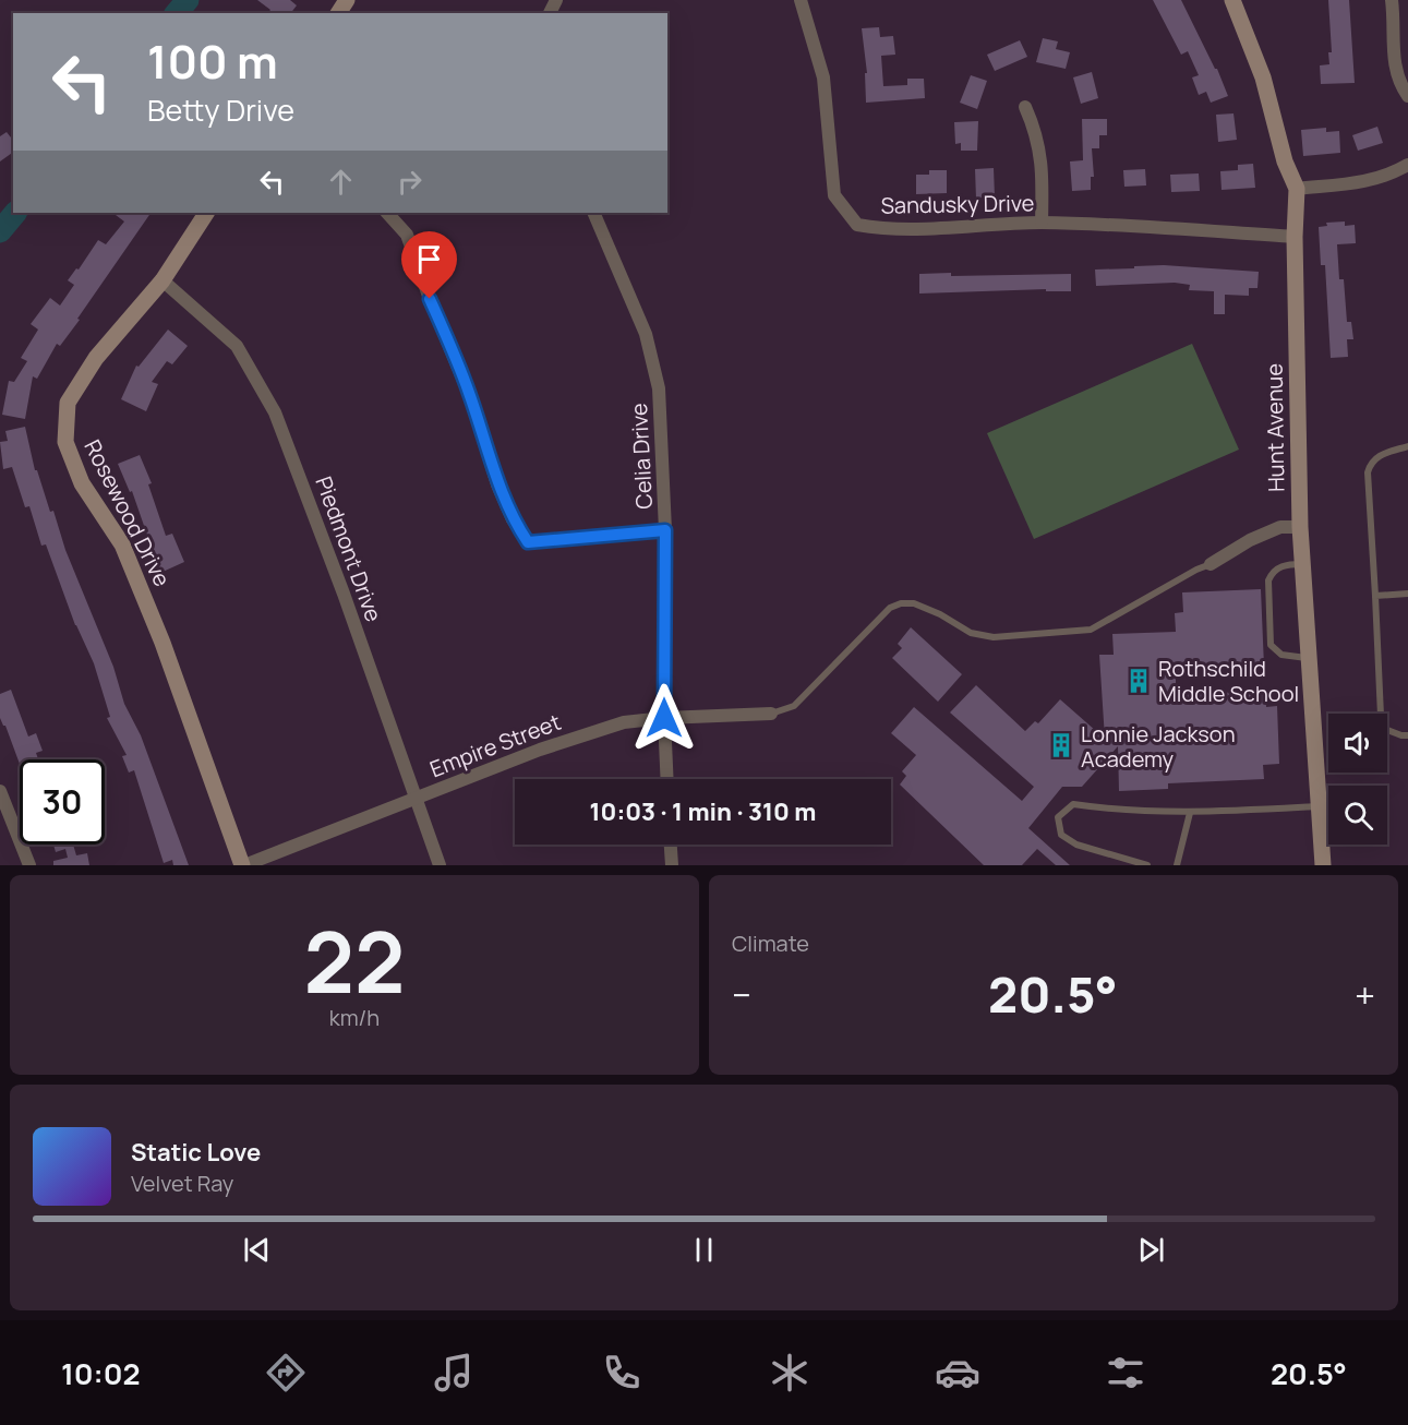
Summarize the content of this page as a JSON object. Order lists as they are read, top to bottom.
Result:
{
  "streets": {
    "street": [
      "Sandusky Drive",
      "Hunt Avenue",
      "Celia Drive",
      "Rosewood Drive",
      "Piedmont Drive",
      "Empire Street"
    ]
  },
  "crossings": [
    ["Sandusky Drive", "Hunt Avenue"],
    ["Celia Drive", "Empire Street"],
    ["Rosewood Drive", "Piedmont Drive"],
    ["Rosewood Drive", "Empire Street"],
    ["Piedmont Drive", "Empire Street"]
  ],
  "places": {
    "building": ["Rothschild Middle School", "Lonnie Jackson Academy"]
  },
  "page": {
    "turn": ["100 m", "Betty Drive"],
    "limit": "30",
    "trip": "10:03 · 1 min · 310 m",
    "tile": [
      ["22", "km/h"],
      "Climate"
    ],
    "heat": ["−", "20.5°", "+"],
    "song": ["Static Love", "Velvet Ray"],
    "tabs": ["10:02", "20.5°"]
  }
}
